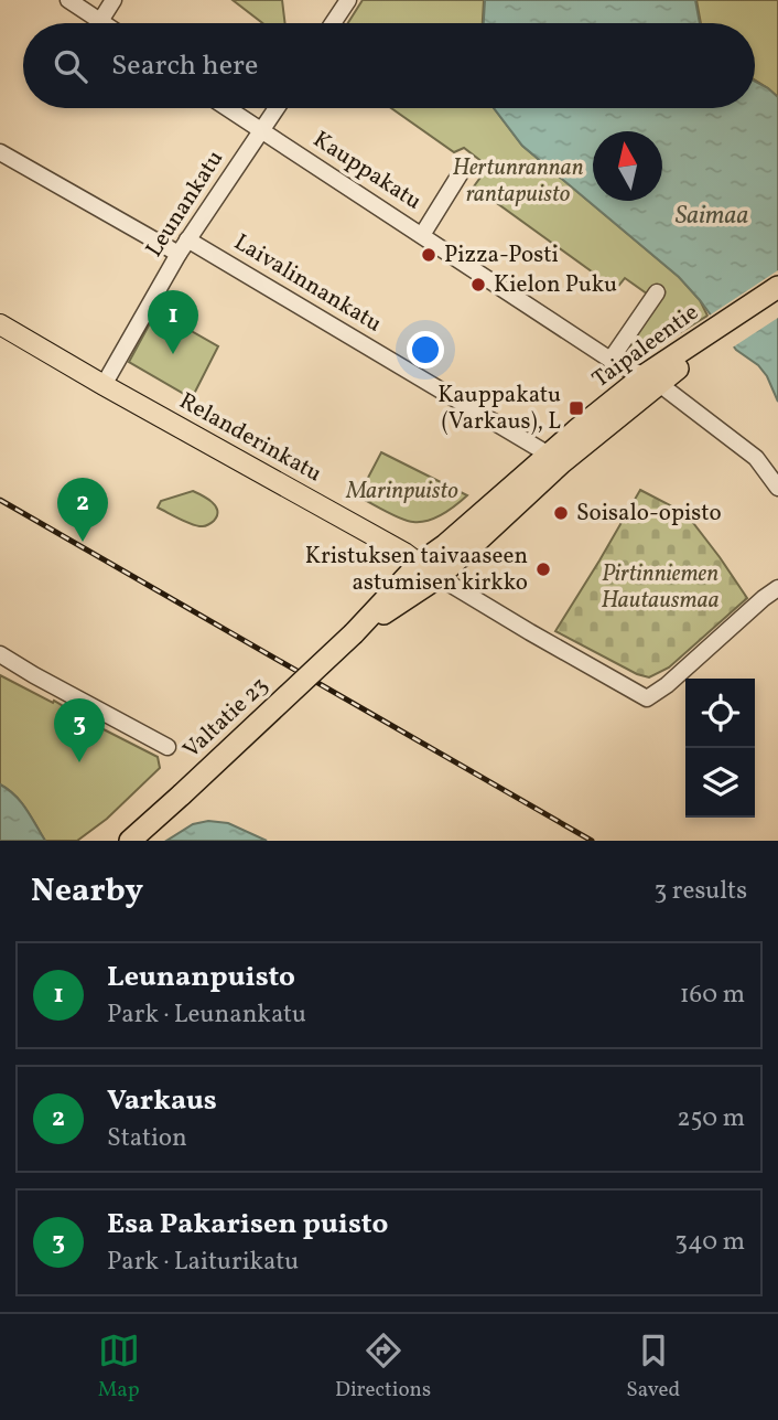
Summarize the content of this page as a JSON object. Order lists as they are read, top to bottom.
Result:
{
  "streets": {
    "highway": ["Taipaleentie", "Valtatie 23"],
    "main road": ["Relanderinkatu"],
    "street": ["Kauppakatu", "Leunankatu", "Laivalinnankatu"]
  },
  "crossings": [
    ["Kauppakatu", "Leunankatu"],
    ["Kauppakatu", "Taipaleentie"],
    ["Leunankatu", "Laivalinnankatu"],
    ["Leunankatu", "Relanderinkatu"],
    ["Laivalinnankatu", "Taipaleentie"],
    ["Laivalinnankatu", "Valtatie 23"],
    ["Taipaleentie", "Valtatie 23"],
    ["Relanderinkatu", "Valtatie 23"]
  ],
  "water": ["Saimaa"],
  "parks": ["Hertunrannan rantapuisto", "Marinpuisto", "Pirtinniemen Hautausmaa"],
  "places": {
    "other": [
      "Pizza-Posti",
      "Kielon Puku",
      "Soisalo-opisto",
      "Kristuksen taivaaseen astumisen kirkko"
    ],
    "transit": ["Kauppakatu (Varkaus), L"]
  },
  "north": "top",
  "page": {
    "search": "Search here",
    "pins": ["1", "2", "3"],
    "heading": ["Nearby", "3 results"],
    "list": [
      {
        "mark": "1",
        "name": "Leunanpuisto",
        "note": "Park · Leunankatu",
        "value": "160 m"
      },
      {
        "mark": "2",
        "name": "Varkaus",
        "note": "Station",
        "value": "250 m"
      },
      {
        "mark": "3",
        "name": "Esa Pakarisen puisto",
        "note": "Park · Laiturikatu",
        "value": "340 m"
      }
    ],
    "nav": ["Map", "Directions", "Saved"]
  }
}
